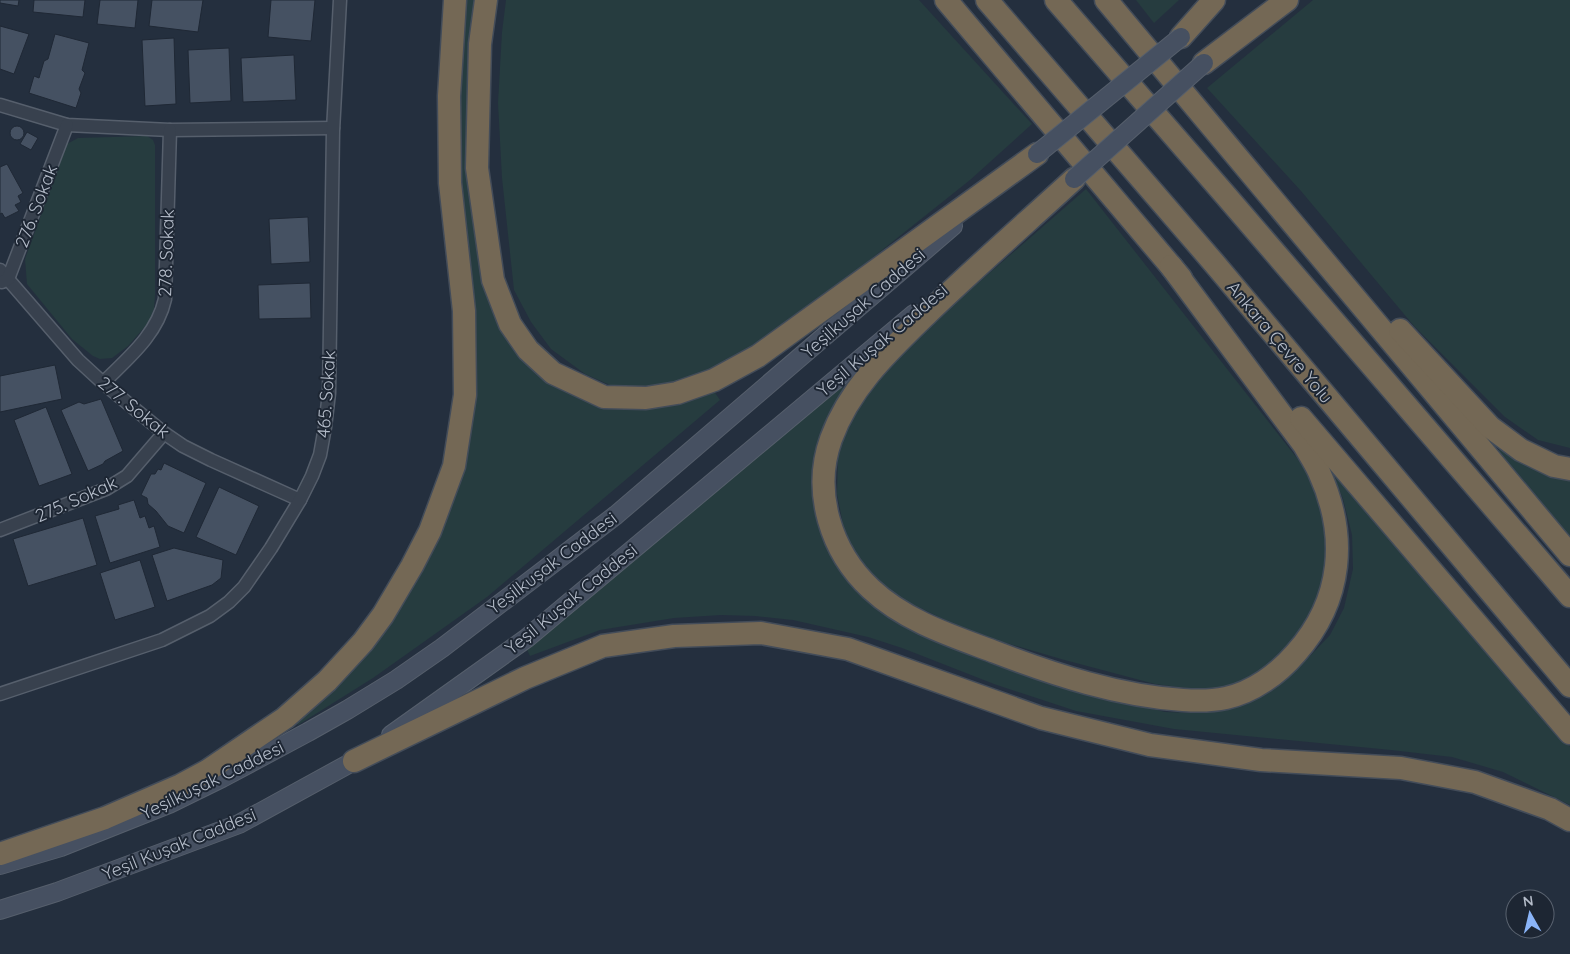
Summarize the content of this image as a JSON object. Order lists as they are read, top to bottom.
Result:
{
  "streets": {
    "highway": ["Ankara Çevre Yolu"],
    "main road": ["Yeşilkuşak Caddesi", "Yeşil Kuşak Caddesi"],
    "street": [
      "276. Sokak",
      "278. Sokak",
      "465. Sokak",
      "277. Sokak",
      "275. Sokak"
    ]
  },
  "crossings": [
    ["276. Sokak", "277. Sokak"],
    ["278. Sokak", "277. Sokak"],
    ["465. Sokak", "277. Sokak"],
    ["277. Sokak", "275. Sokak"]
  ],
  "north": "top"
}
